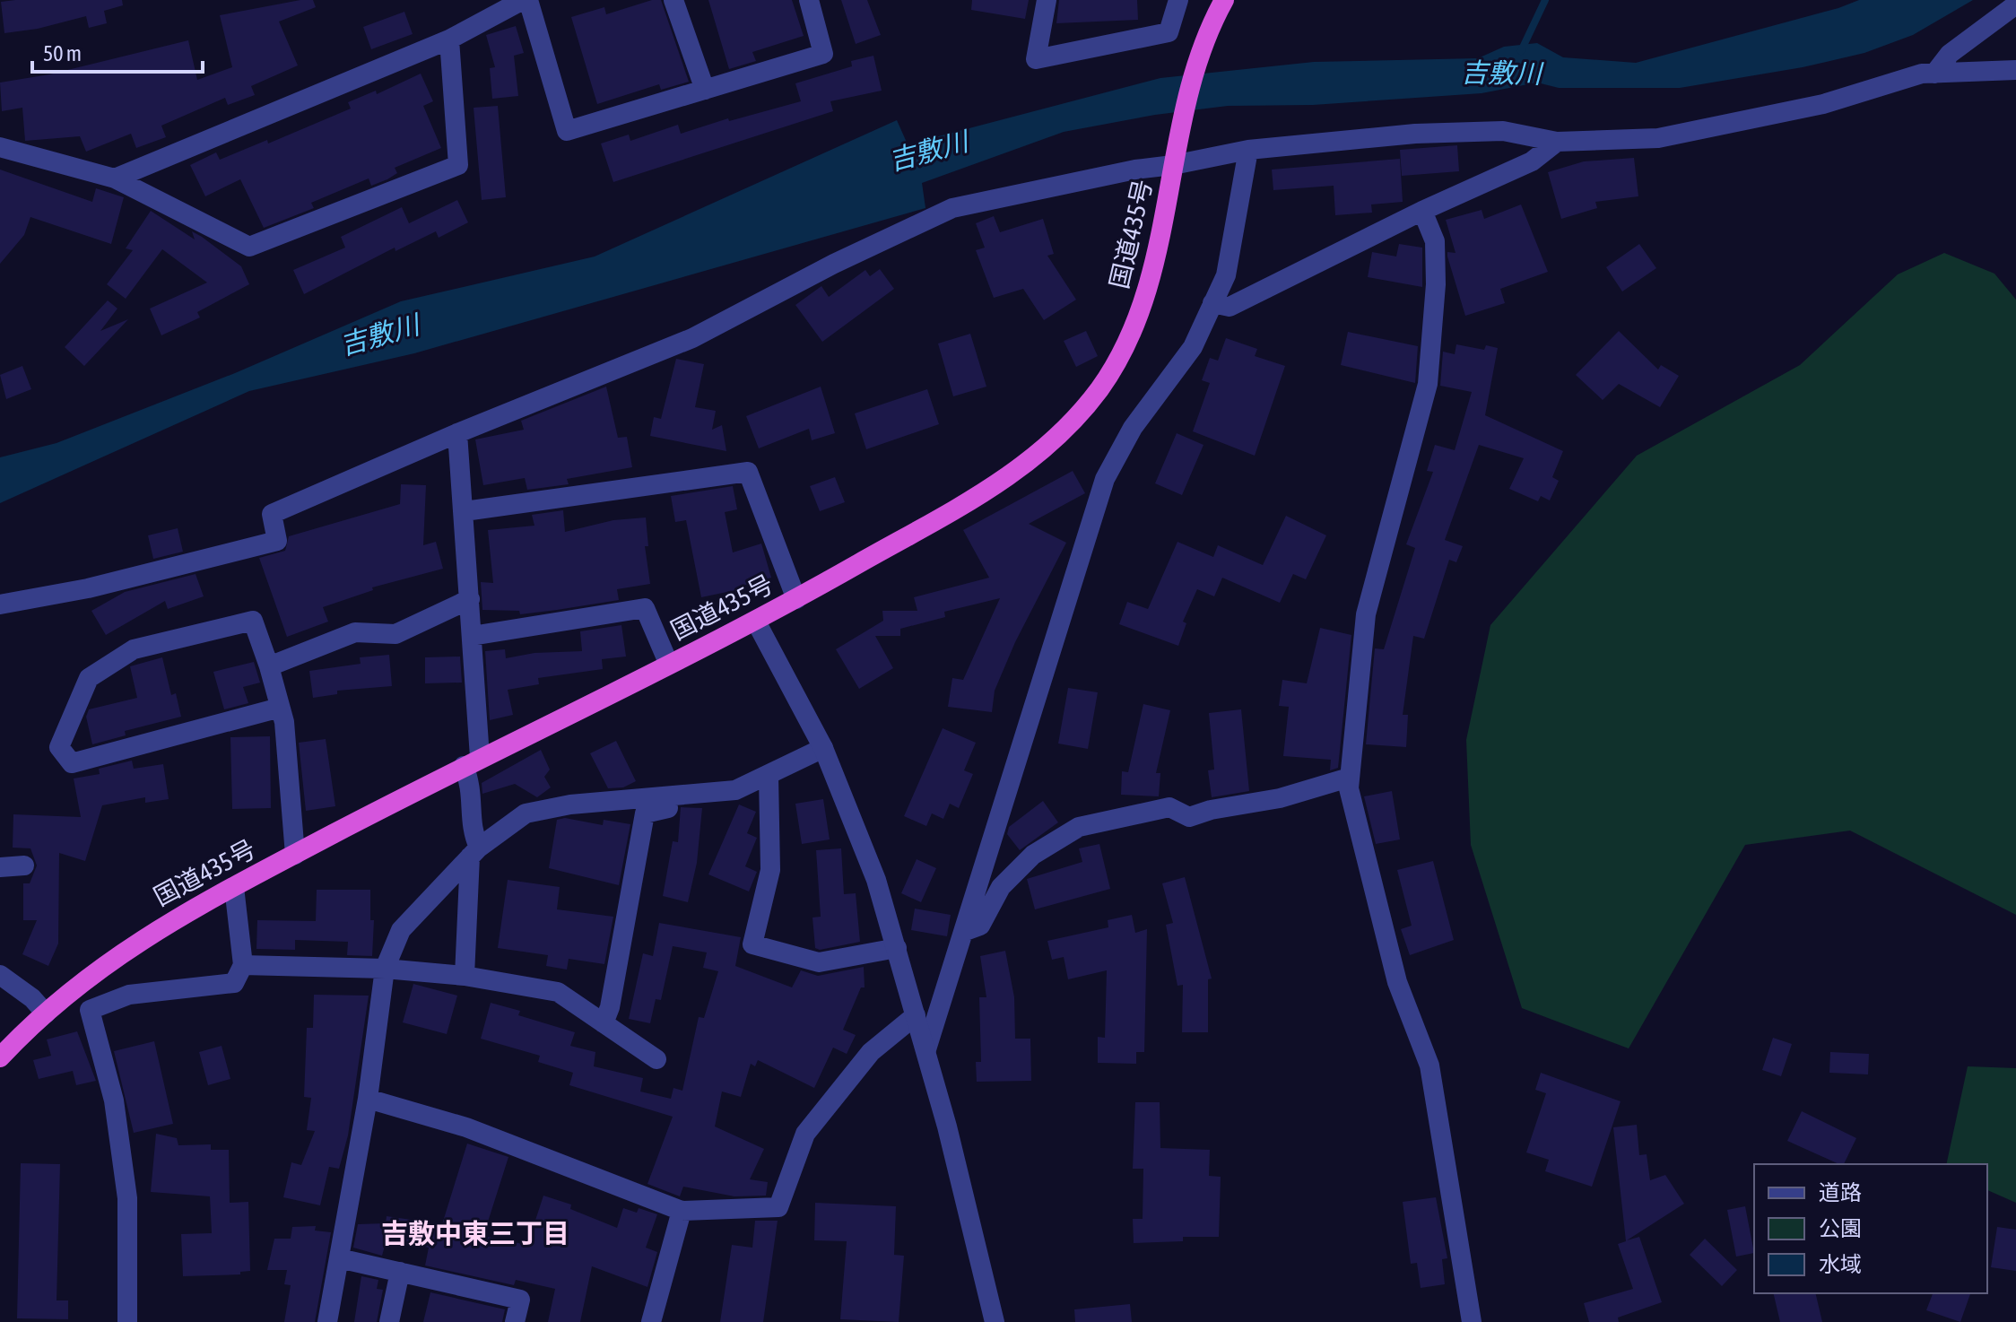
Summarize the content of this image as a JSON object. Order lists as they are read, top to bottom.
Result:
{
  "streets": {
    "highway": ["国道435号"]
  },
  "districts": ["吉敷中東三丁目"],
  "water": ["吉敷川"],
  "legend": ["道路", "公園", "水域"],
  "scale_bar": "50 m"
}
